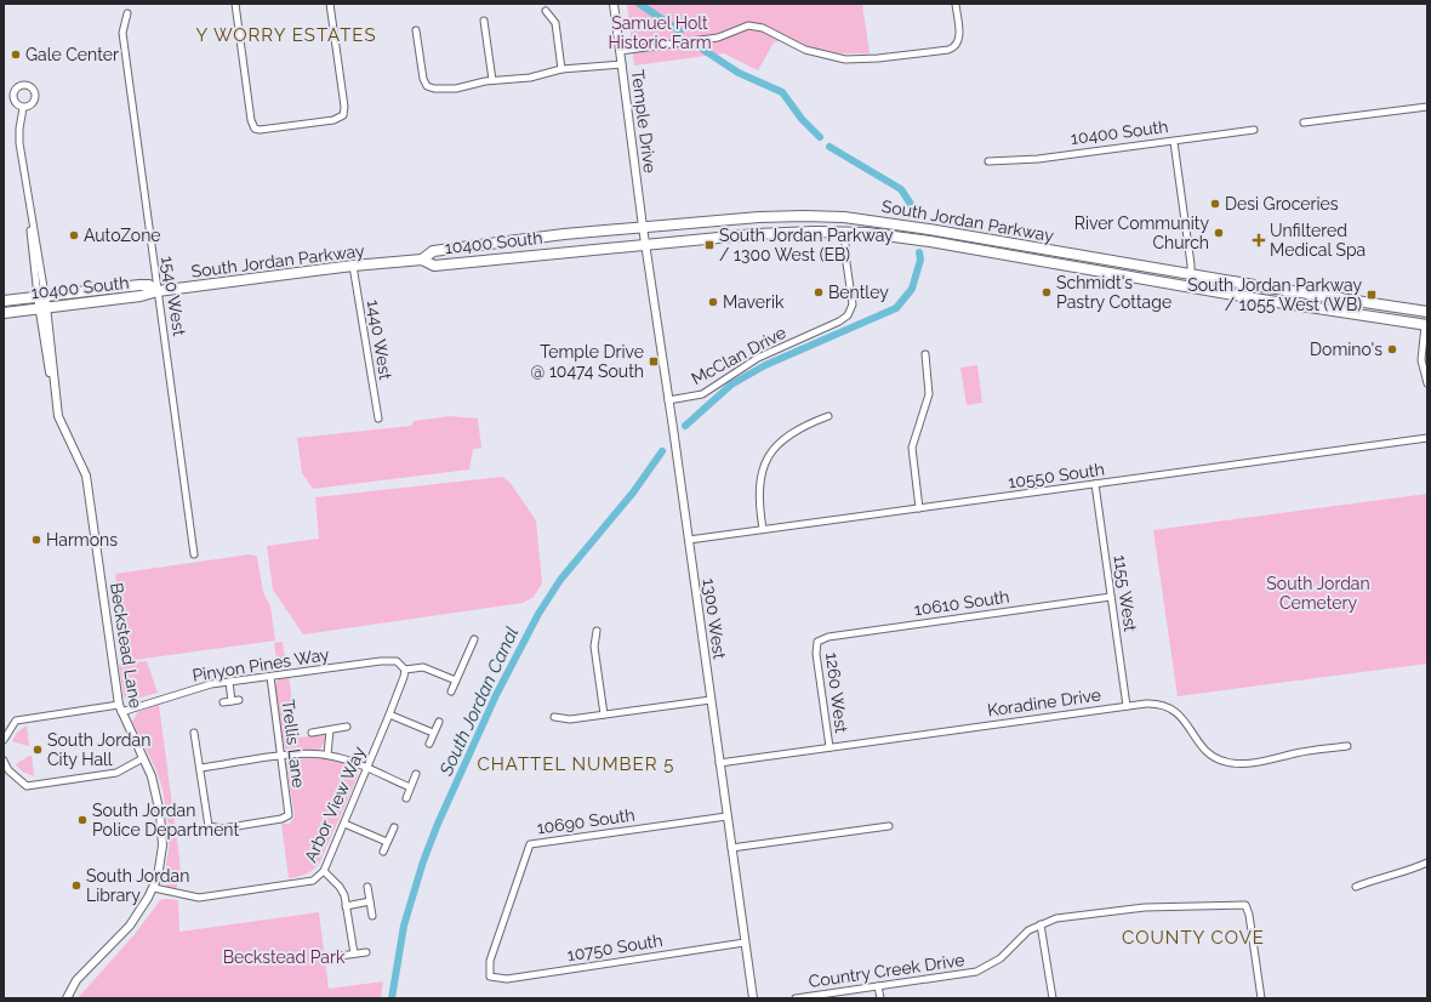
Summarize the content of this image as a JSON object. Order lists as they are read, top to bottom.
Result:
{
  "streets": {
    "main road": ["10400 South", "South Jordan Parkway"],
    "street": [
      "Temple Drive",
      "1540 West",
      "1440 West",
      "McClan Drive",
      "10550 South",
      "1155 West",
      "10610 South",
      "1300 West",
      "Beckstead Lane",
      "Pinyon Pines Way",
      "1260 West",
      "Koradine Drive",
      "Trellis Lane",
      "Arbor View Way",
      "10690 South",
      "10750 South",
      "Country Creek Drive"
    ]
  },
  "crossings": [
    ["Temple Drive", "10400 South"],
    ["Temple Drive", "1300 West"],
    ["10400 South", "South Jordan Parkway"],
    ["10400 South", "1540 West"],
    ["10400 South", "1300 West"],
    ["10400 South", "Beckstead Lane"],
    ["South Jordan Parkway", "1540 West"],
    ["South Jordan Parkway", "1440 West"],
    ["South Jordan Parkway", "McClan Drive"],
    ["McClan Drive", "1300 West"],
    ["10550 South", "1155 West"],
    ["10550 South", "1300 West"],
    ["1155 West", "10610 South"],
    ["1155 West", "Koradine Drive"],
    ["10610 South", "1260 West"],
    ["1300 West", "Koradine Drive"],
    ["1300 West", "10690 South"],
    ["1300 West", "10750 South"],
    ["Beckstead Lane", "Pinyon Pines Way"],
    ["Beckstead Lane", "Arbor View Way"],
    ["Pinyon Pines Way", "Trellis Lane"],
    ["Pinyon Pines Way", "Arbor View Way"],
    ["1260 West", "Koradine Drive"],
    ["10690 South", "10750 South"]
  ],
  "districts": ["Y WORRY ESTATES", "CHATTEL NUMBER 5", "COUNTY COVE"],
  "water": ["South Jordan Canal"],
  "parks": ["Samuel Holt Historic Farm", "South Jordan Cemetery", "Beckstead Park"],
  "places": {
    "other": [
      "Gale Center",
      "Desi Groceries",
      "River Community Church",
      "AutoZone",
      "Bentley",
      "Schmidt's Pastry Cottage",
      "Maverik",
      "Domino's",
      "Harmons",
      "South Jordan City Hall",
      "South Jordan Police Department",
      "South Jordan Library"
    ],
    "health": ["Unfiltered Medical Spa"],
    "transit": ["South Jordan Parkway / 1300 West (EB)", "South Jordan Parkway / 1055 West (WB)", "Temple Drive @ 10474 South"]
  }
}
